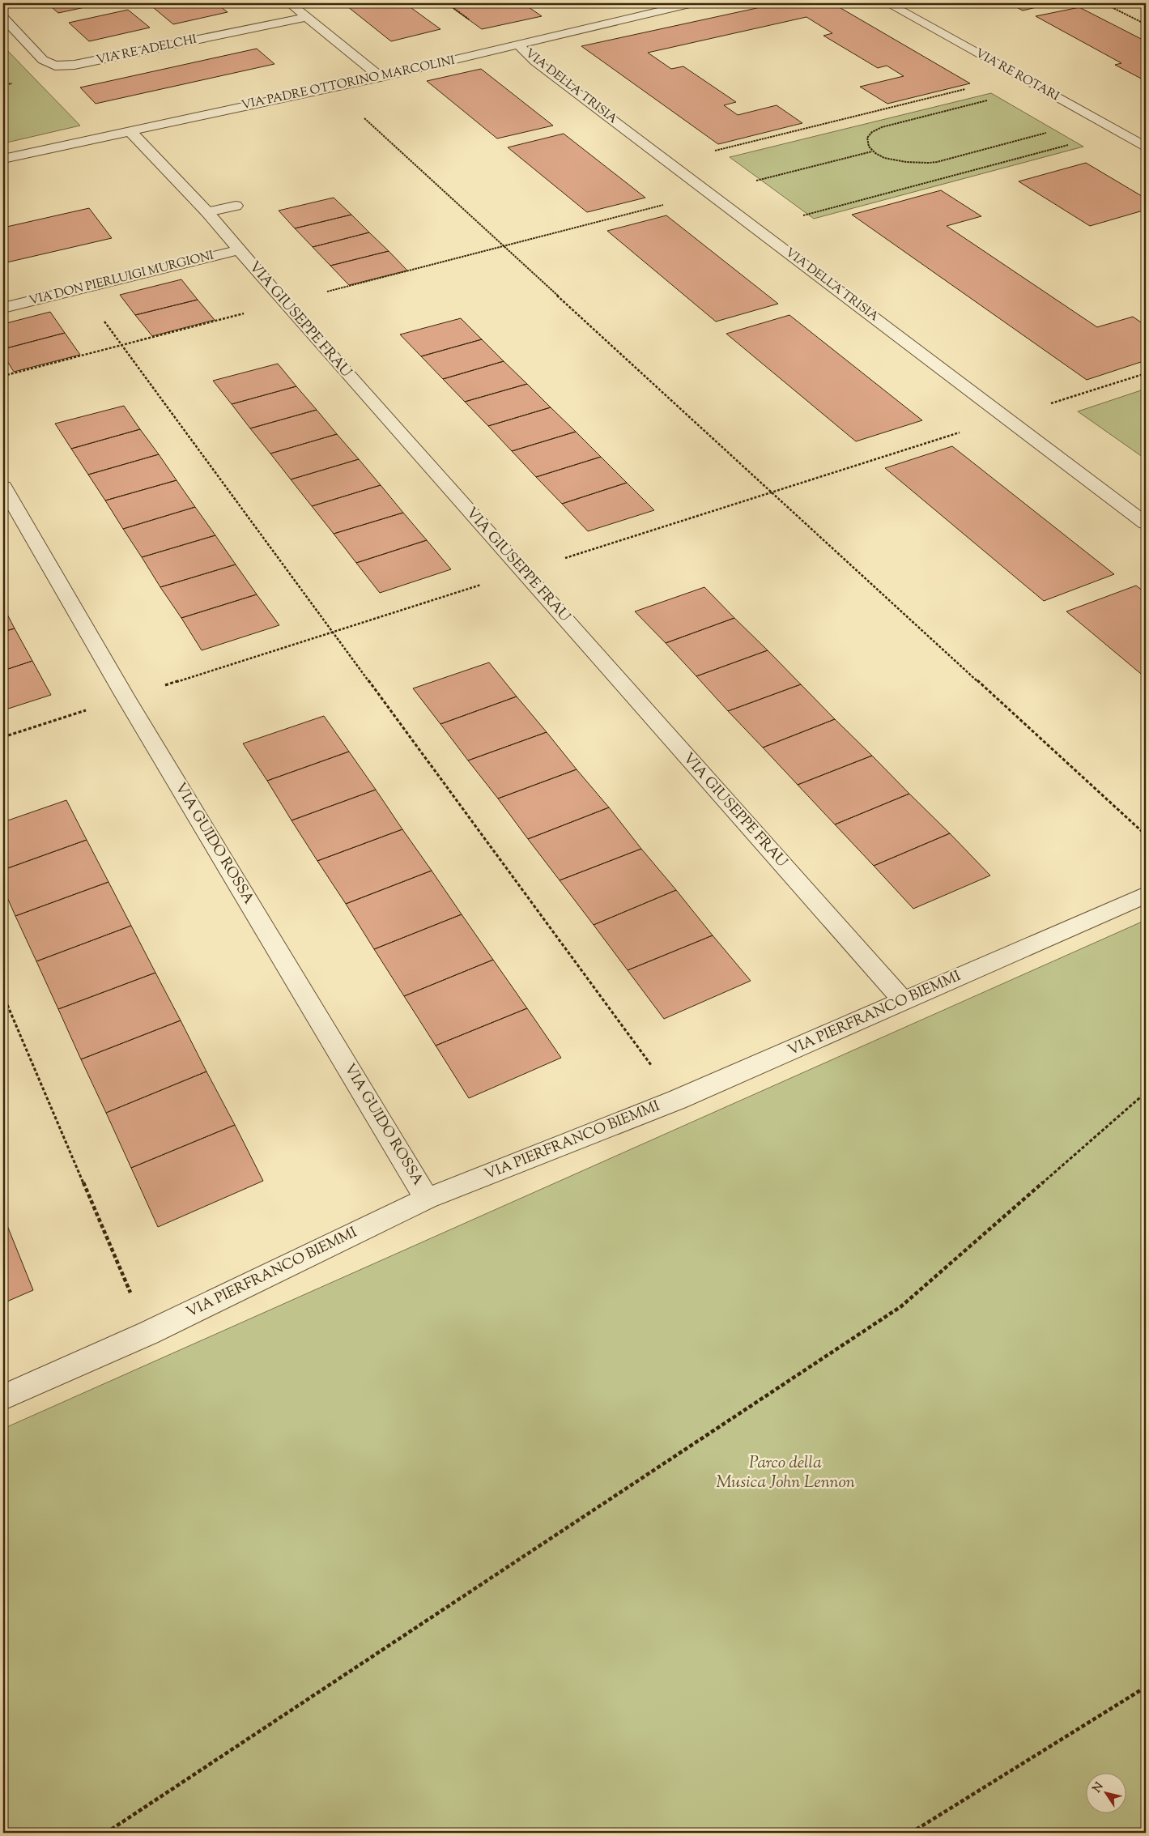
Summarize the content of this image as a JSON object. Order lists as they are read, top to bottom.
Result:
{
  "streets": {
    "street": [
      "VIA RE ADELCHI",
      "VIA RE ROTARI",
      "VIA PADRE OTTORINO MARCOLINI",
      "VIA DELLA TRISIA",
      "VIA DON PIERLUIGI MURGIONI",
      "VIA GIUSEPPE FRAU",
      "VIA GUIDO ROSSA",
      "VIA PIERFRANCO BIEMMI"
    ]
  },
  "crossings": [
    ["VIA PADRE OTTORINO MARCOLINI", "VIA DELLA TRISIA"],
    ["VIA PADRE OTTORINO MARCOLINI", "VIA GIUSEPPE FRAU"],
    ["VIA DON PIERLUIGI MURGIONI", "VIA GIUSEPPE FRAU"],
    ["VIA GIUSEPPE FRAU", "VIA PIERFRANCO BIEMMI"],
    ["VIA GUIDO ROSSA", "VIA PIERFRANCO BIEMMI"]
  ],
  "parks": ["Parco della Musica John Lennon"],
  "north": "top left"
}
